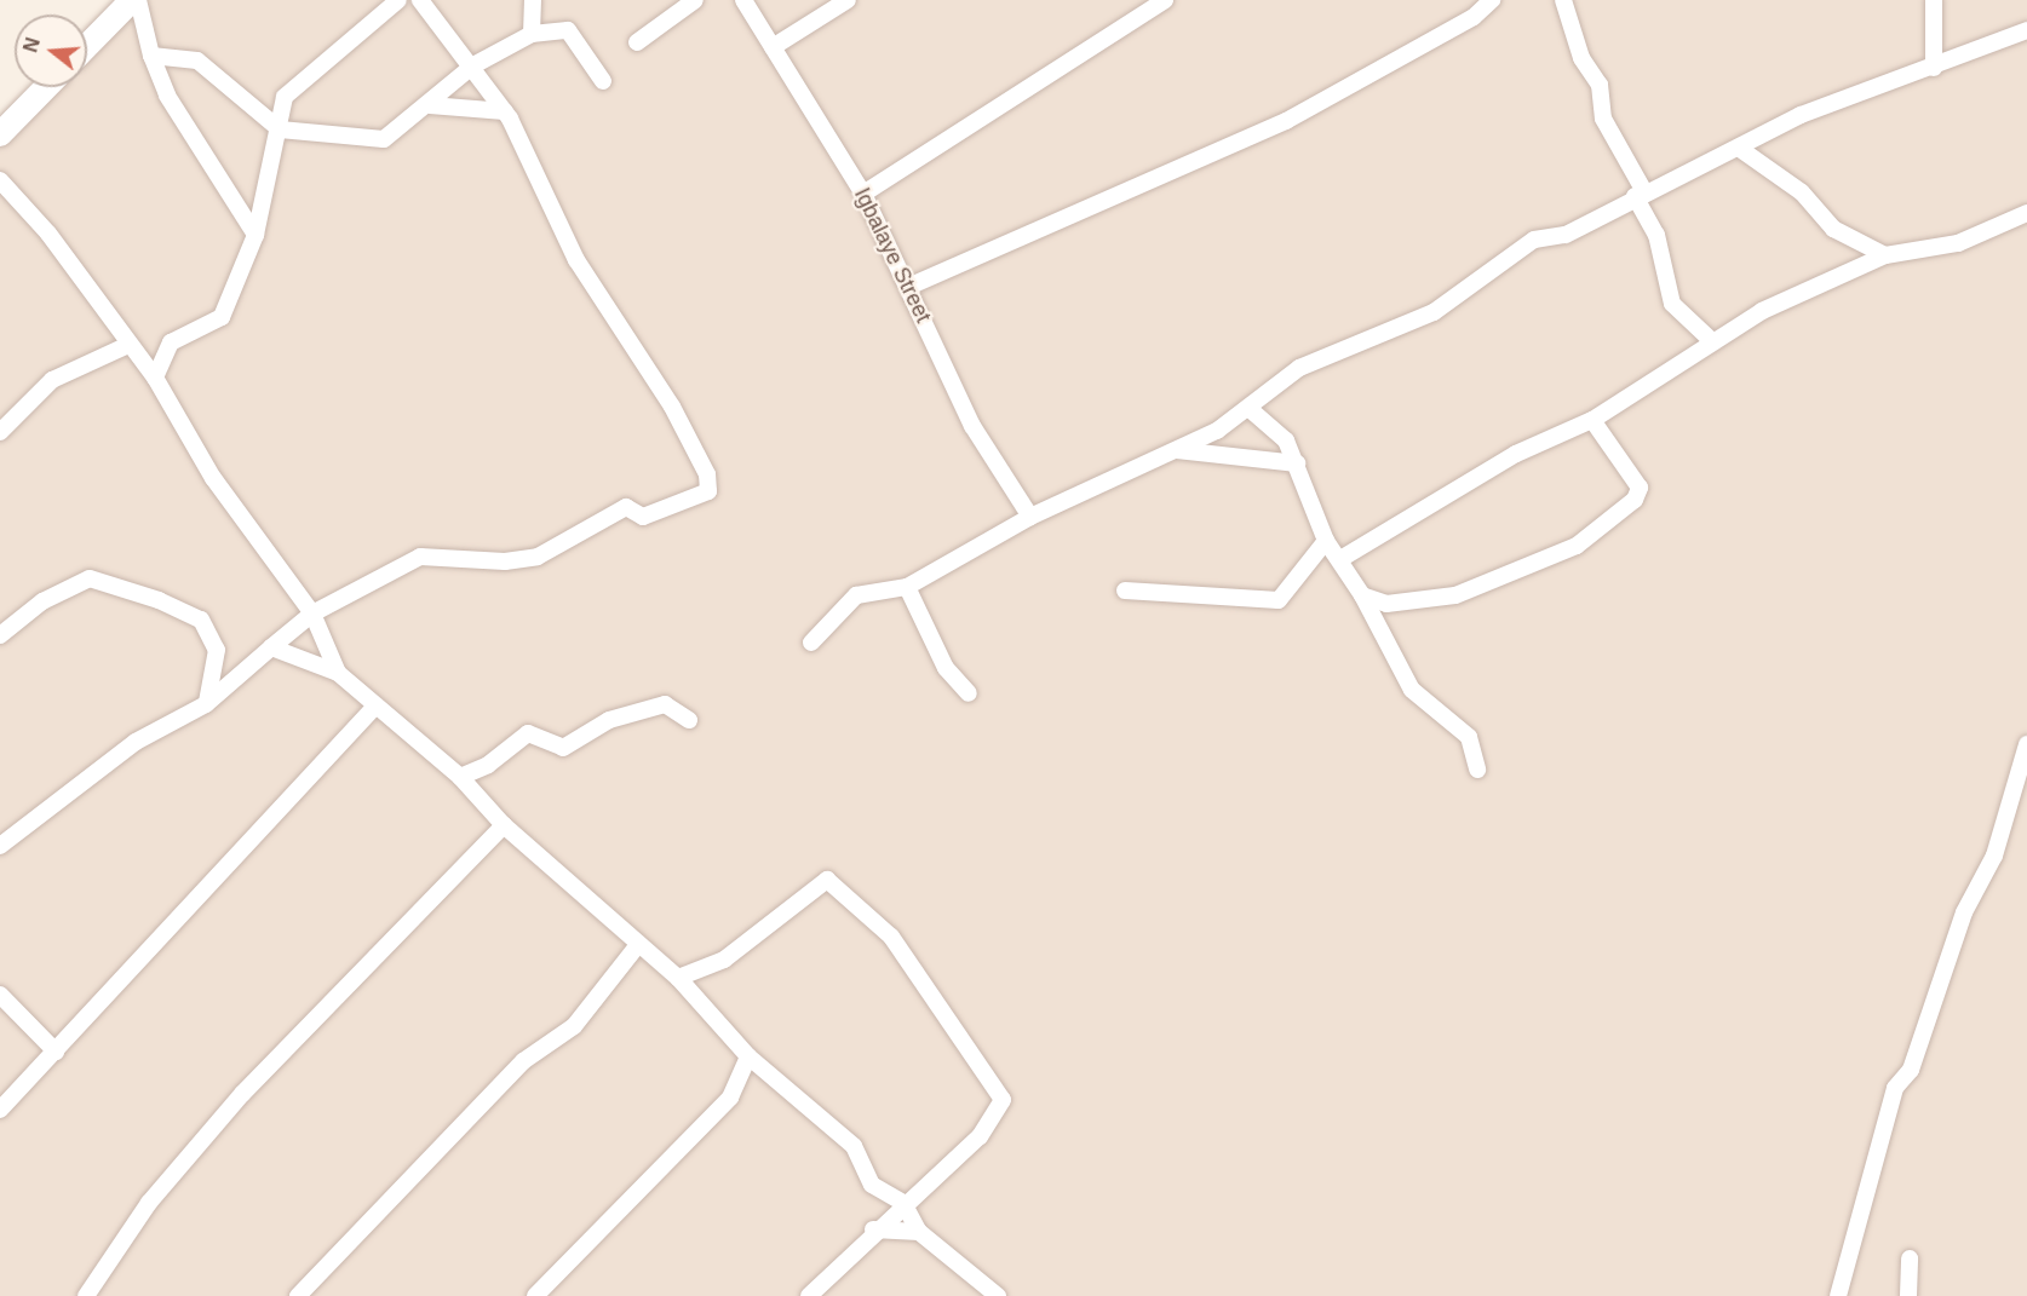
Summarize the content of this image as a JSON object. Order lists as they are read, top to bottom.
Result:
{
  "streets": {
    "street": ["Igbalaye Street"]
  },
  "north": "left"
}
